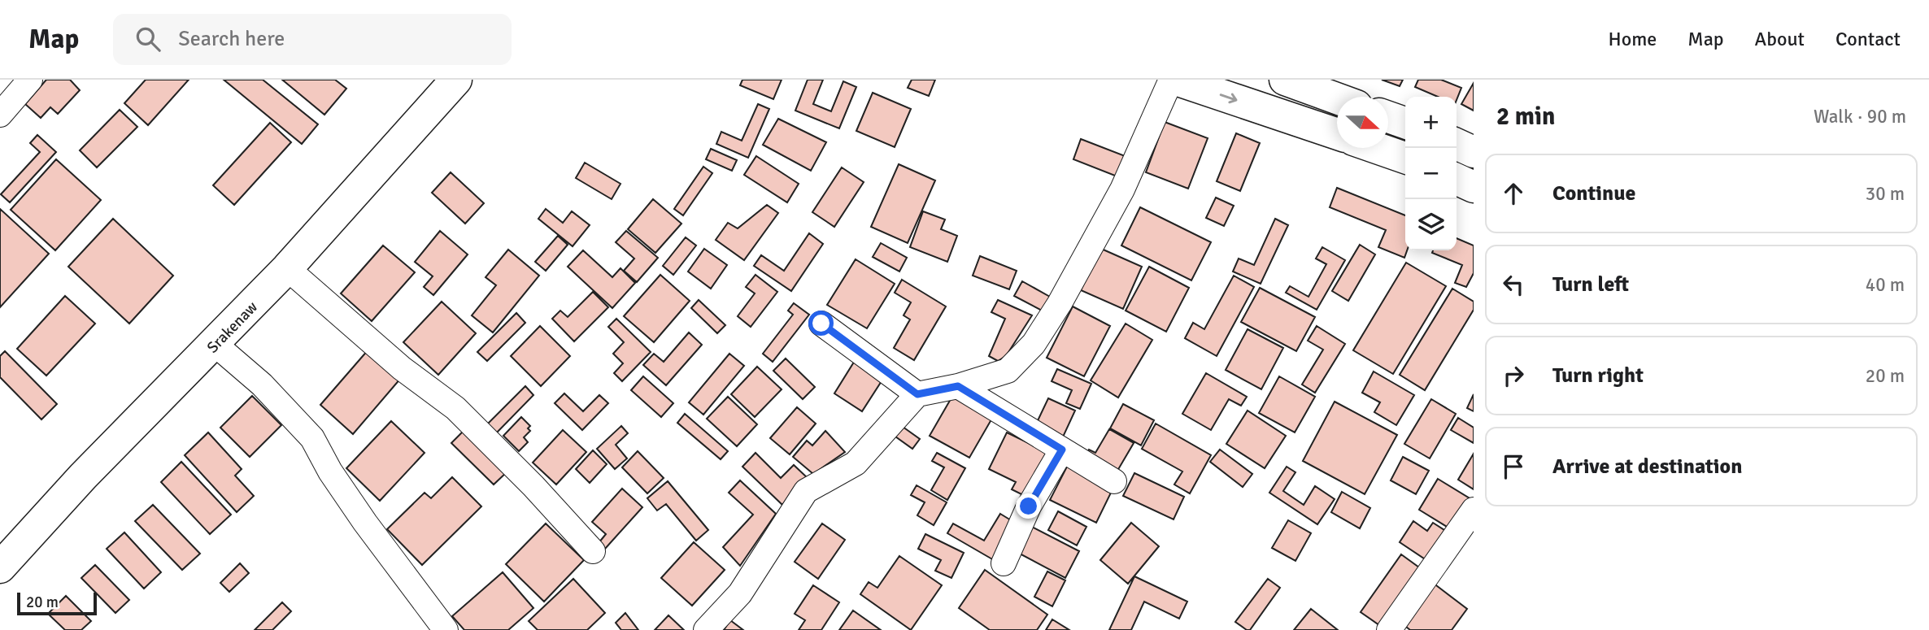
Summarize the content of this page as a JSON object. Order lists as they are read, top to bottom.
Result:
{
  "streets": {
    "main road": ["Srakenaw"]
  },
  "scale_bar": "20 m",
  "north": "right",
  "page": {
    "header": "Map",
    "search": "Search here",
    "nav": [
      "Home",
      "Map",
      "About",
      "Contact"
    ],
    "heading": ["2 min", "Walk · 90 m"],
    "map_buttons": ["+", "−"],
    "list": [
      ["Continue", "30 m"],
      ["Turn left", "40 m"],
      ["Turn right", "20 m"],
      "Arrive at destination"
    ],
    "scale": "20 m"
  }
}
